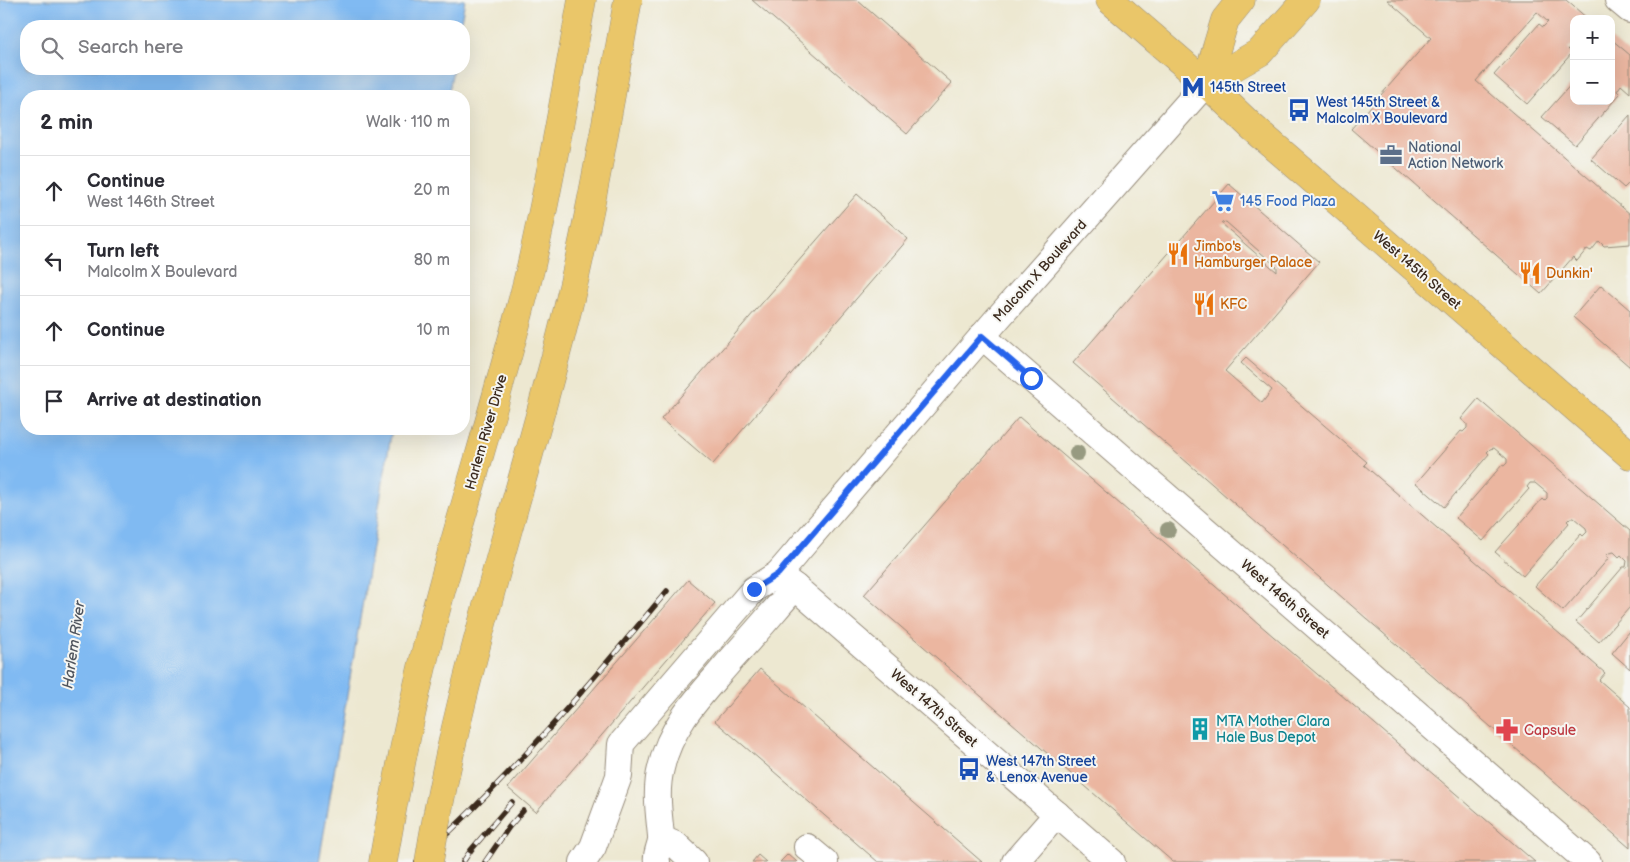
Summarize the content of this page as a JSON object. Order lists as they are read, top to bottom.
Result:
{
  "streets": {
    "main road": ["West 145th Street", "Malcolm X Boulevard", "Harlem River Drive"],
    "street": ["West 146th Street", "West 147th Street"]
  },
  "crossings": [
    ["West 145th Street", "Malcolm X Boulevard"],
    ["Malcolm X Boulevard", "West 146th Street"],
    ["Malcolm X Boulevard", "West 147th Street"]
  ],
  "water": ["Harlem River"],
  "places": {
    "metro station": ["145th Street"],
    "bus stop": ["West 145th Street & Malcolm X Boulevard", "West 147th Street & Lenox Avenue"],
    "office": ["National Action Network"],
    "supermarket": ["145 Food Plaza"],
    "restaurant": ["Jimbo's Hamburger Palace", "Dunkin'", "KFC"],
    "building": ["MTA Mother Clara Hale Bus Depot"],
    "pharmacy": ["Capsule"]
  },
  "page": {
    "map_buttons": ["+", "−"],
    "search": "Search here",
    "heading": ["2 min", "Walk · 110 m"],
    "list": [
      ["Continue", "West 146th Street", "20 m"],
      ["Turn left", "Malcolm X Boulevard", "80 m"],
      ["Continue", "10 m"],
      "Arrive at destination"
    ]
  }
}
